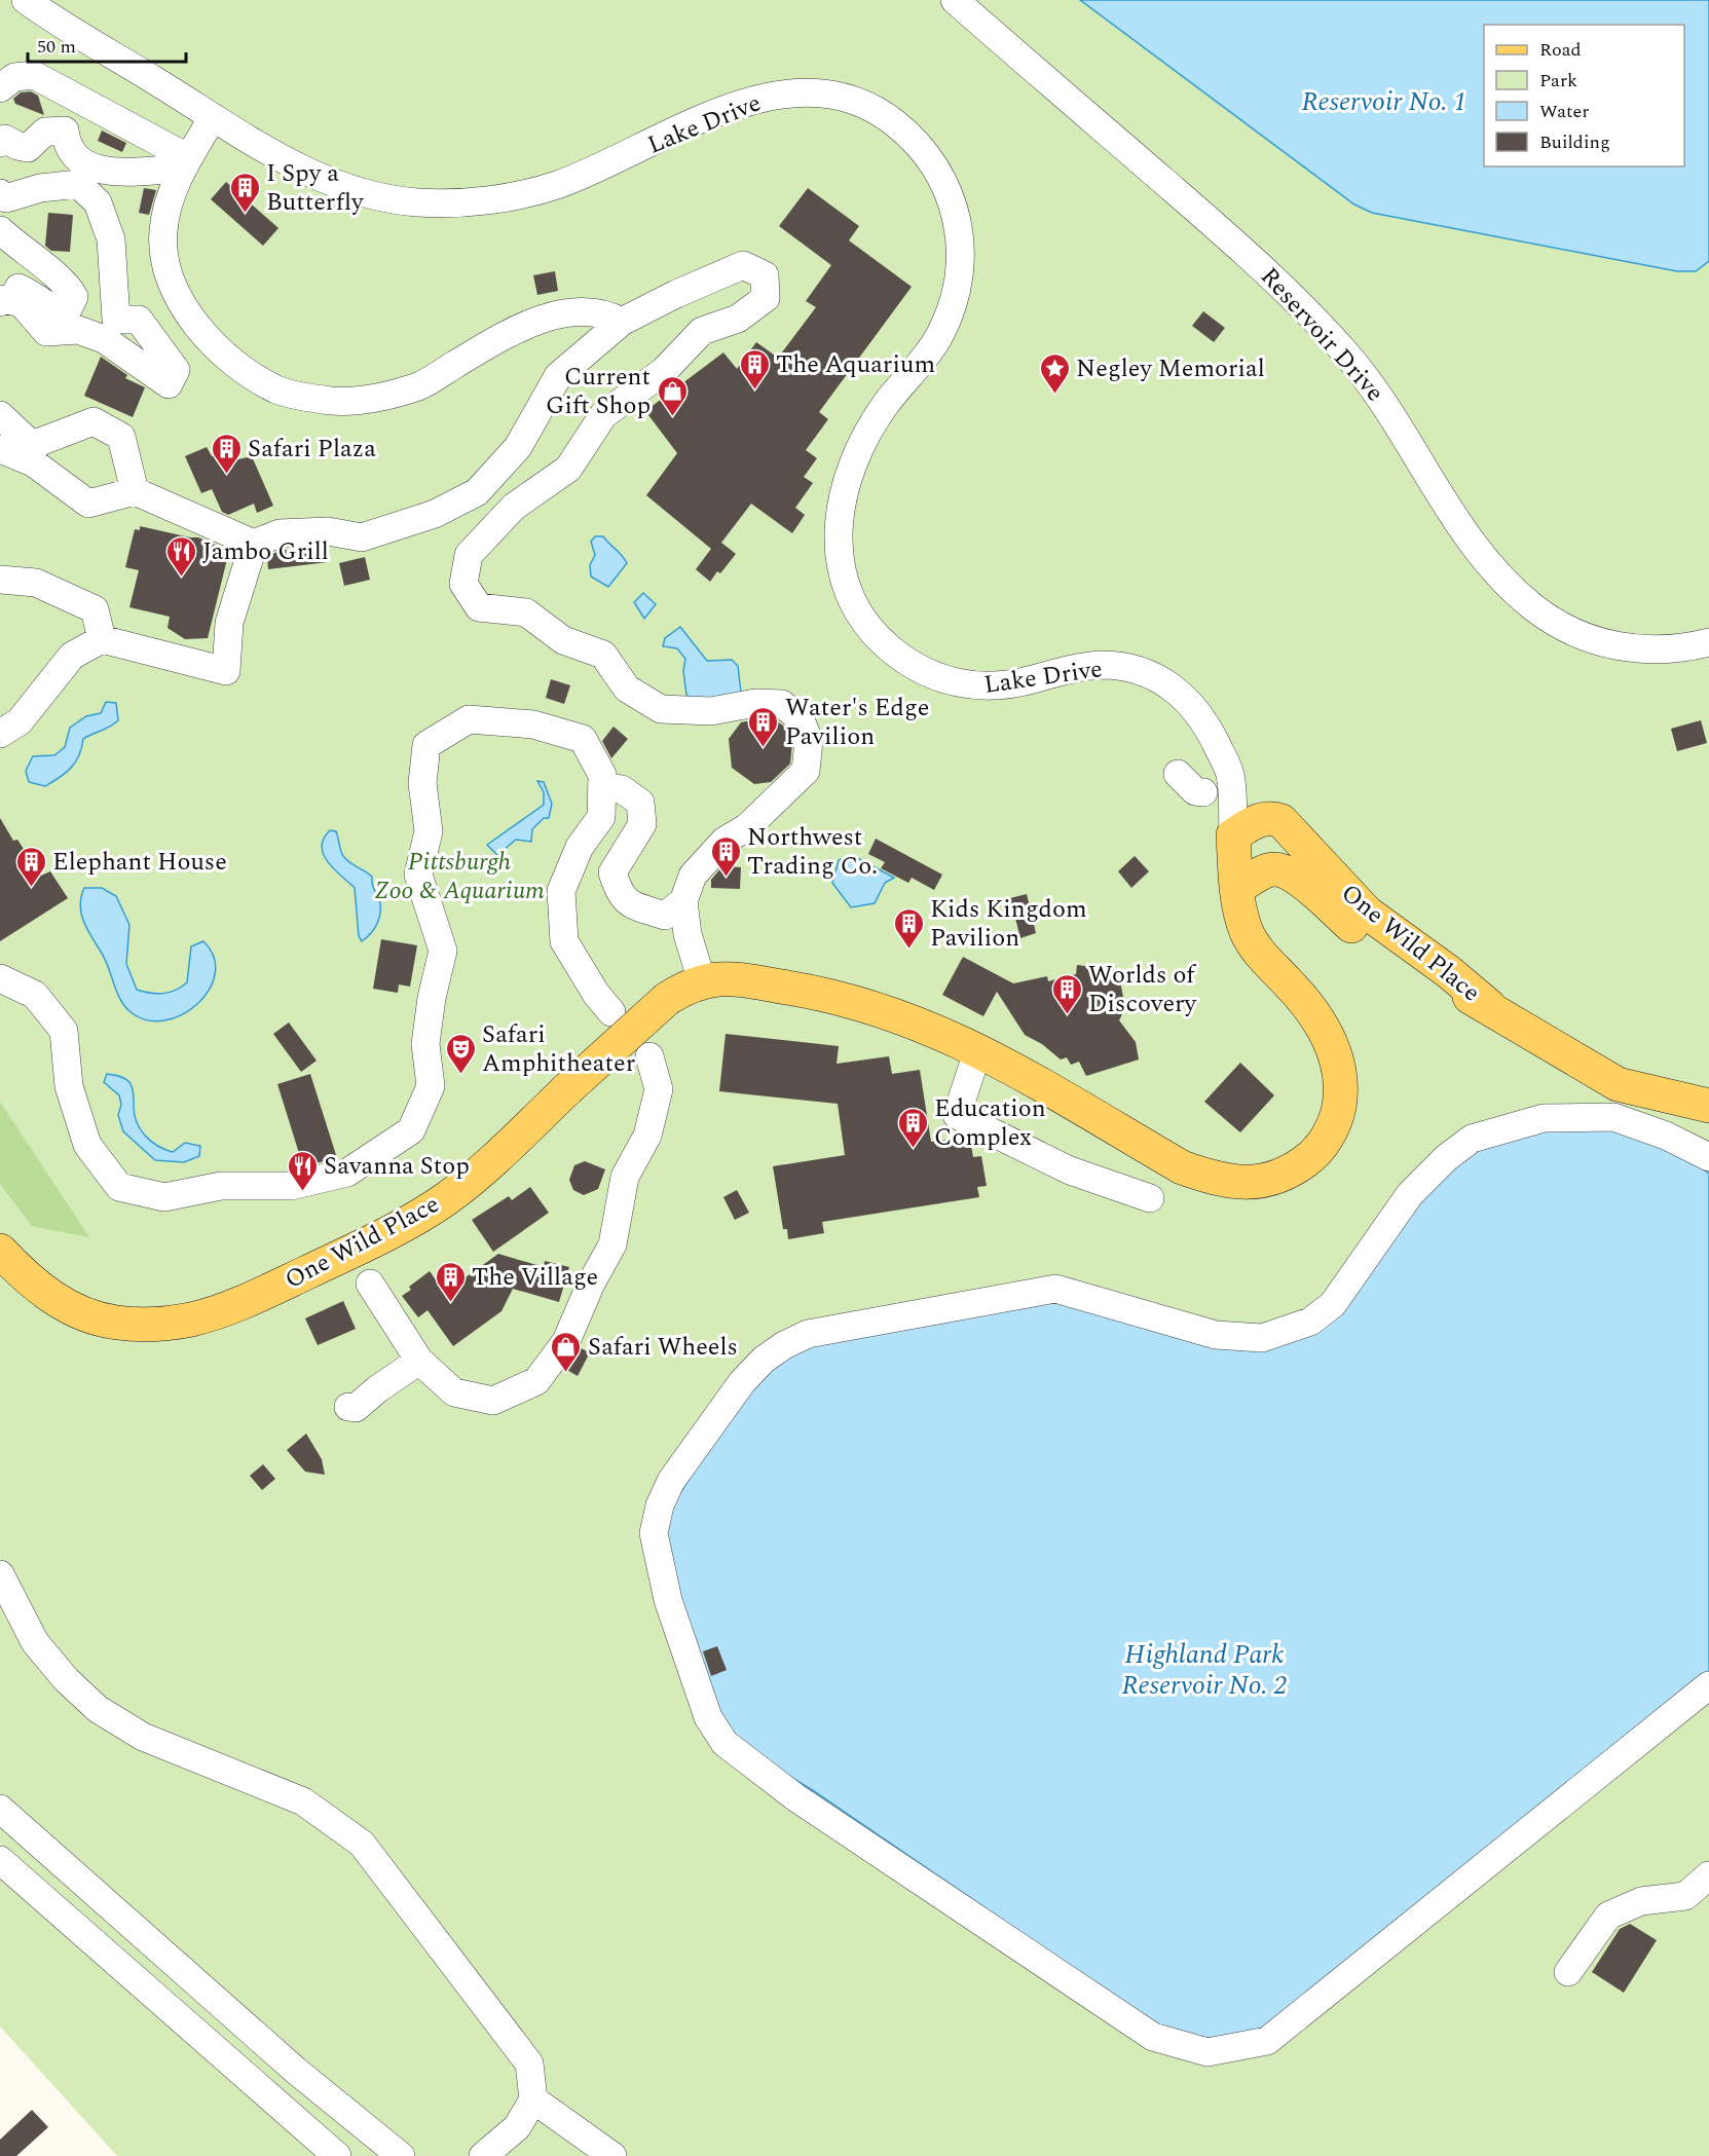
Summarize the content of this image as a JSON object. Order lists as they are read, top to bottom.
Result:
{
  "streets": {
    "main road": ["One Wild Place"],
    "street": ["Lake Drive", "Reservoir Drive"]
  },
  "crossings": [
    ["Lake Drive", "One Wild Place"]
  ],
  "water": ["Reservoir No. 1", "Highland Park Reservoir No. 2"],
  "parks": ["Pittsburgh Zoo & Aquarium"],
  "places": {
    "building": [
      "I Spy a Butterfly",
      "The Aquarium",
      "Safari Plaza",
      "Water's Edge Pavilion",
      "Northwest Trading Co.",
      "Elephant House",
      "Kids Kingdom Pavilion",
      "Worlds of Discovery",
      "Education Complex",
      "The Village"
    ],
    "place": ["Negley Memorial"],
    "shop": ["Current Gift Shop", "Safari Wheels"],
    "restaurant": ["Jambo Grill", "Savanna Stop"],
    "theatre": ["Safari Amphitheater"]
  },
  "legend": [
    "Road",
    "Park",
    "Water",
    "Building"
  ],
  "scale_bar": "50 m"
}
